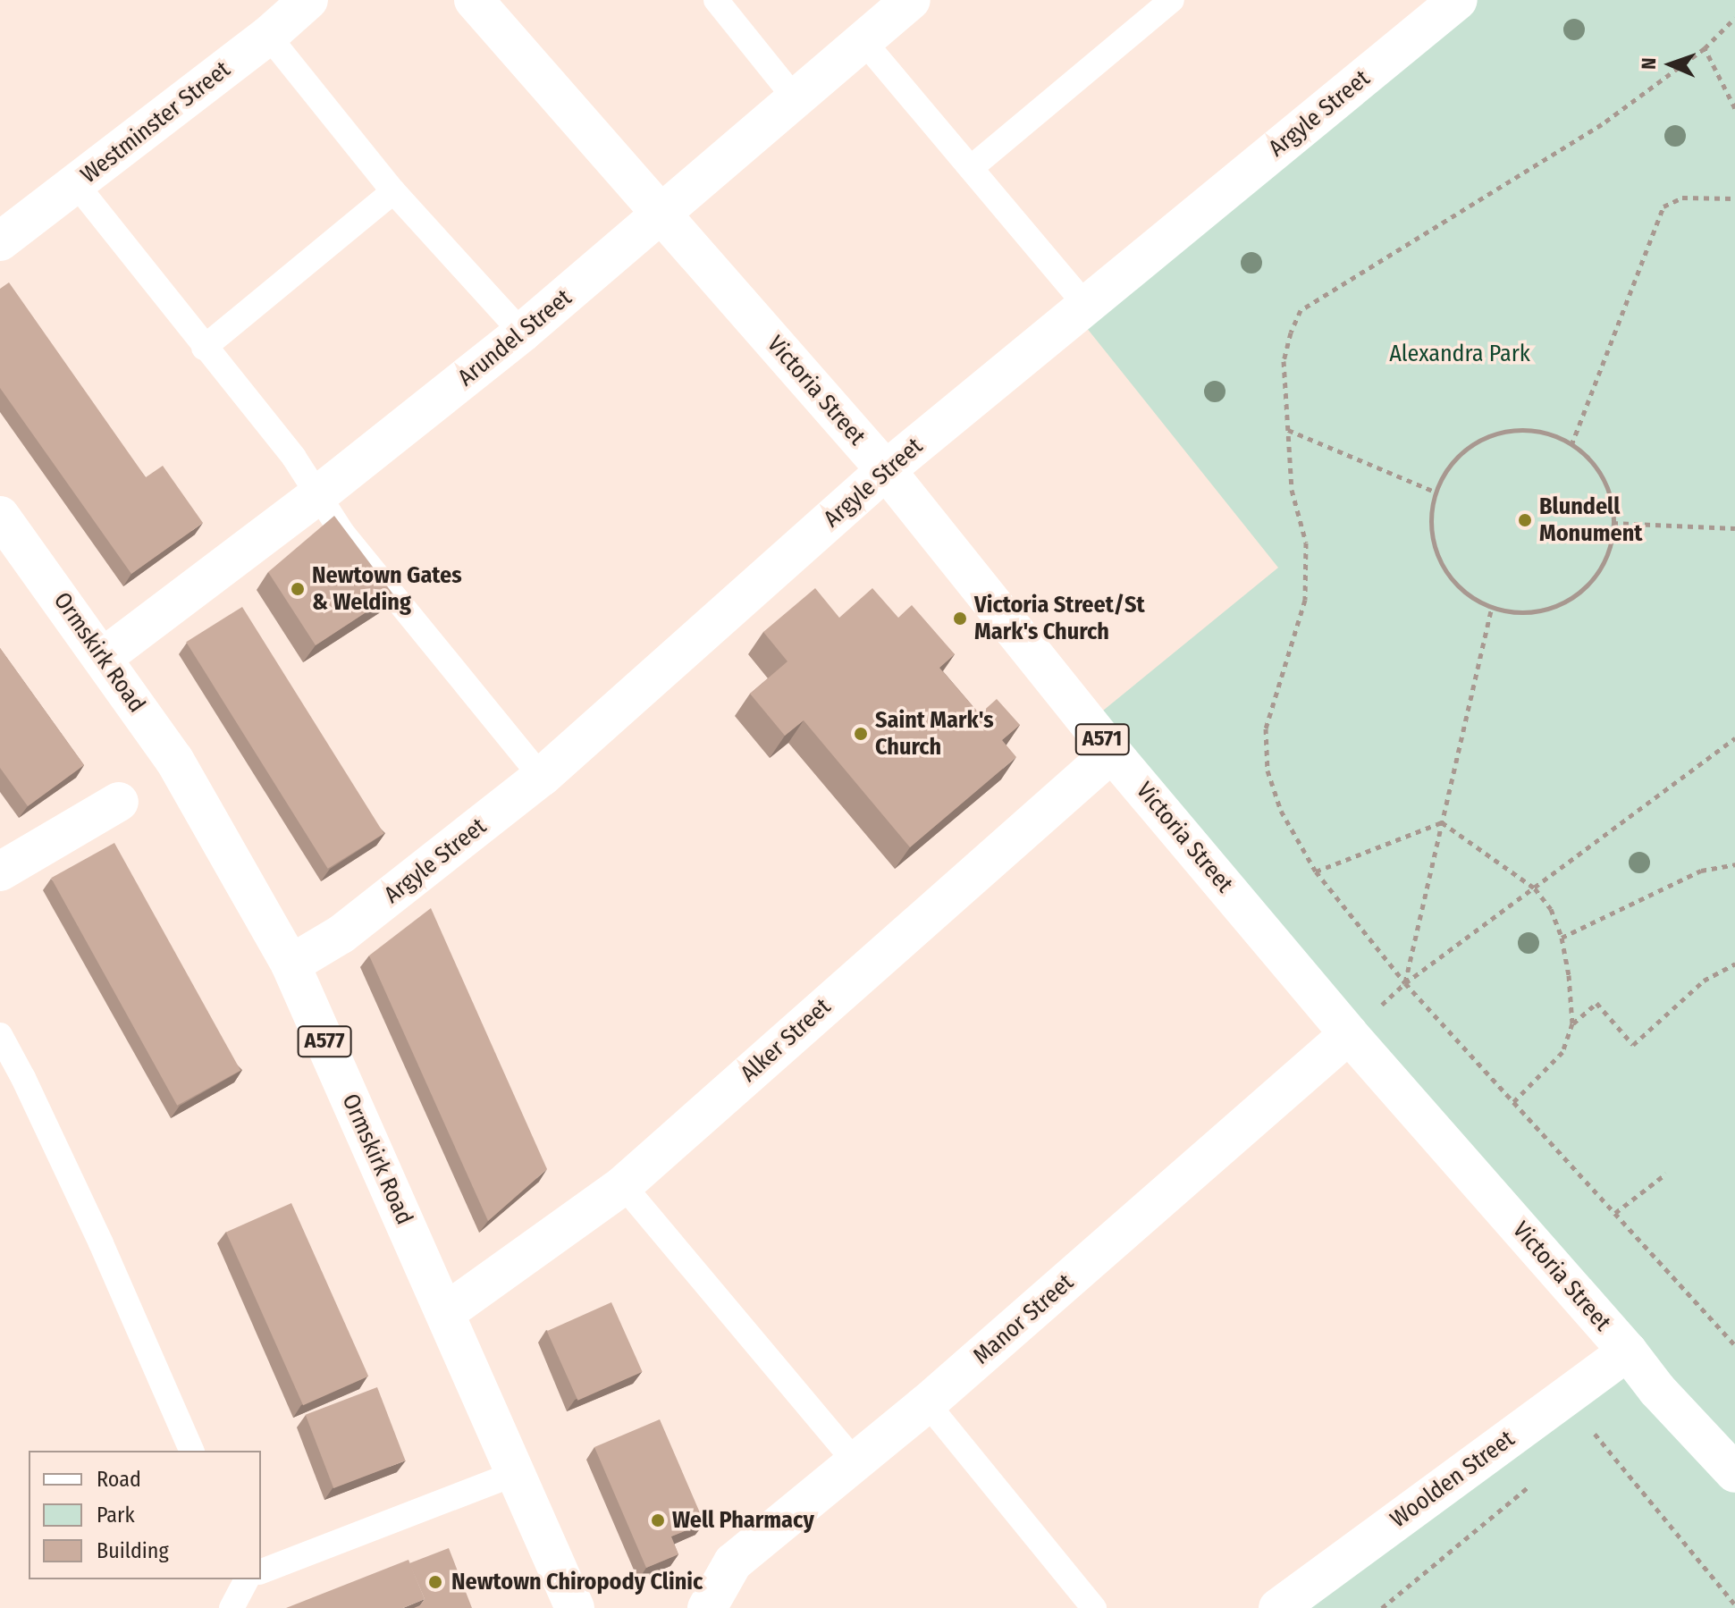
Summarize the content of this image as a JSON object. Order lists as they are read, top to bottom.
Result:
{
  "streets": {
    "main road": [
      "Argyle Street",
      "Westminster Street",
      "Arundel Street",
      "Victoria Street",
      "Ormskirk Road",
      "A571",
      "Alker Street",
      "A577",
      "Manor Street",
      "Woolden Street"
    ]
  },
  "crossings": [
    ["Argyle Street", "Victoria Street"],
    ["Argyle Street", "Ormskirk Road"],
    ["Arundel Street", "Victoria Street"],
    ["Arundel Street", "Ormskirk Road"],
    ["Victoria Street", "Alker Street"],
    ["Victoria Street", "Manor Street"],
    ["Victoria Street", "Woolden Street"],
    ["Ormskirk Road", "Alker Street"]
  ],
  "parks": ["Alexandra Park"],
  "places": [
    "Blundell Monument",
    "Newtown Gates & Welding",
    "Victoria Street/St Mark's Church",
    "Saint Mark's Church",
    "Well Pharmacy",
    "Newtown Chiropody Clinic"
  ],
  "legend": ["Road", "Park", "Building"],
  "north": "left"
}
